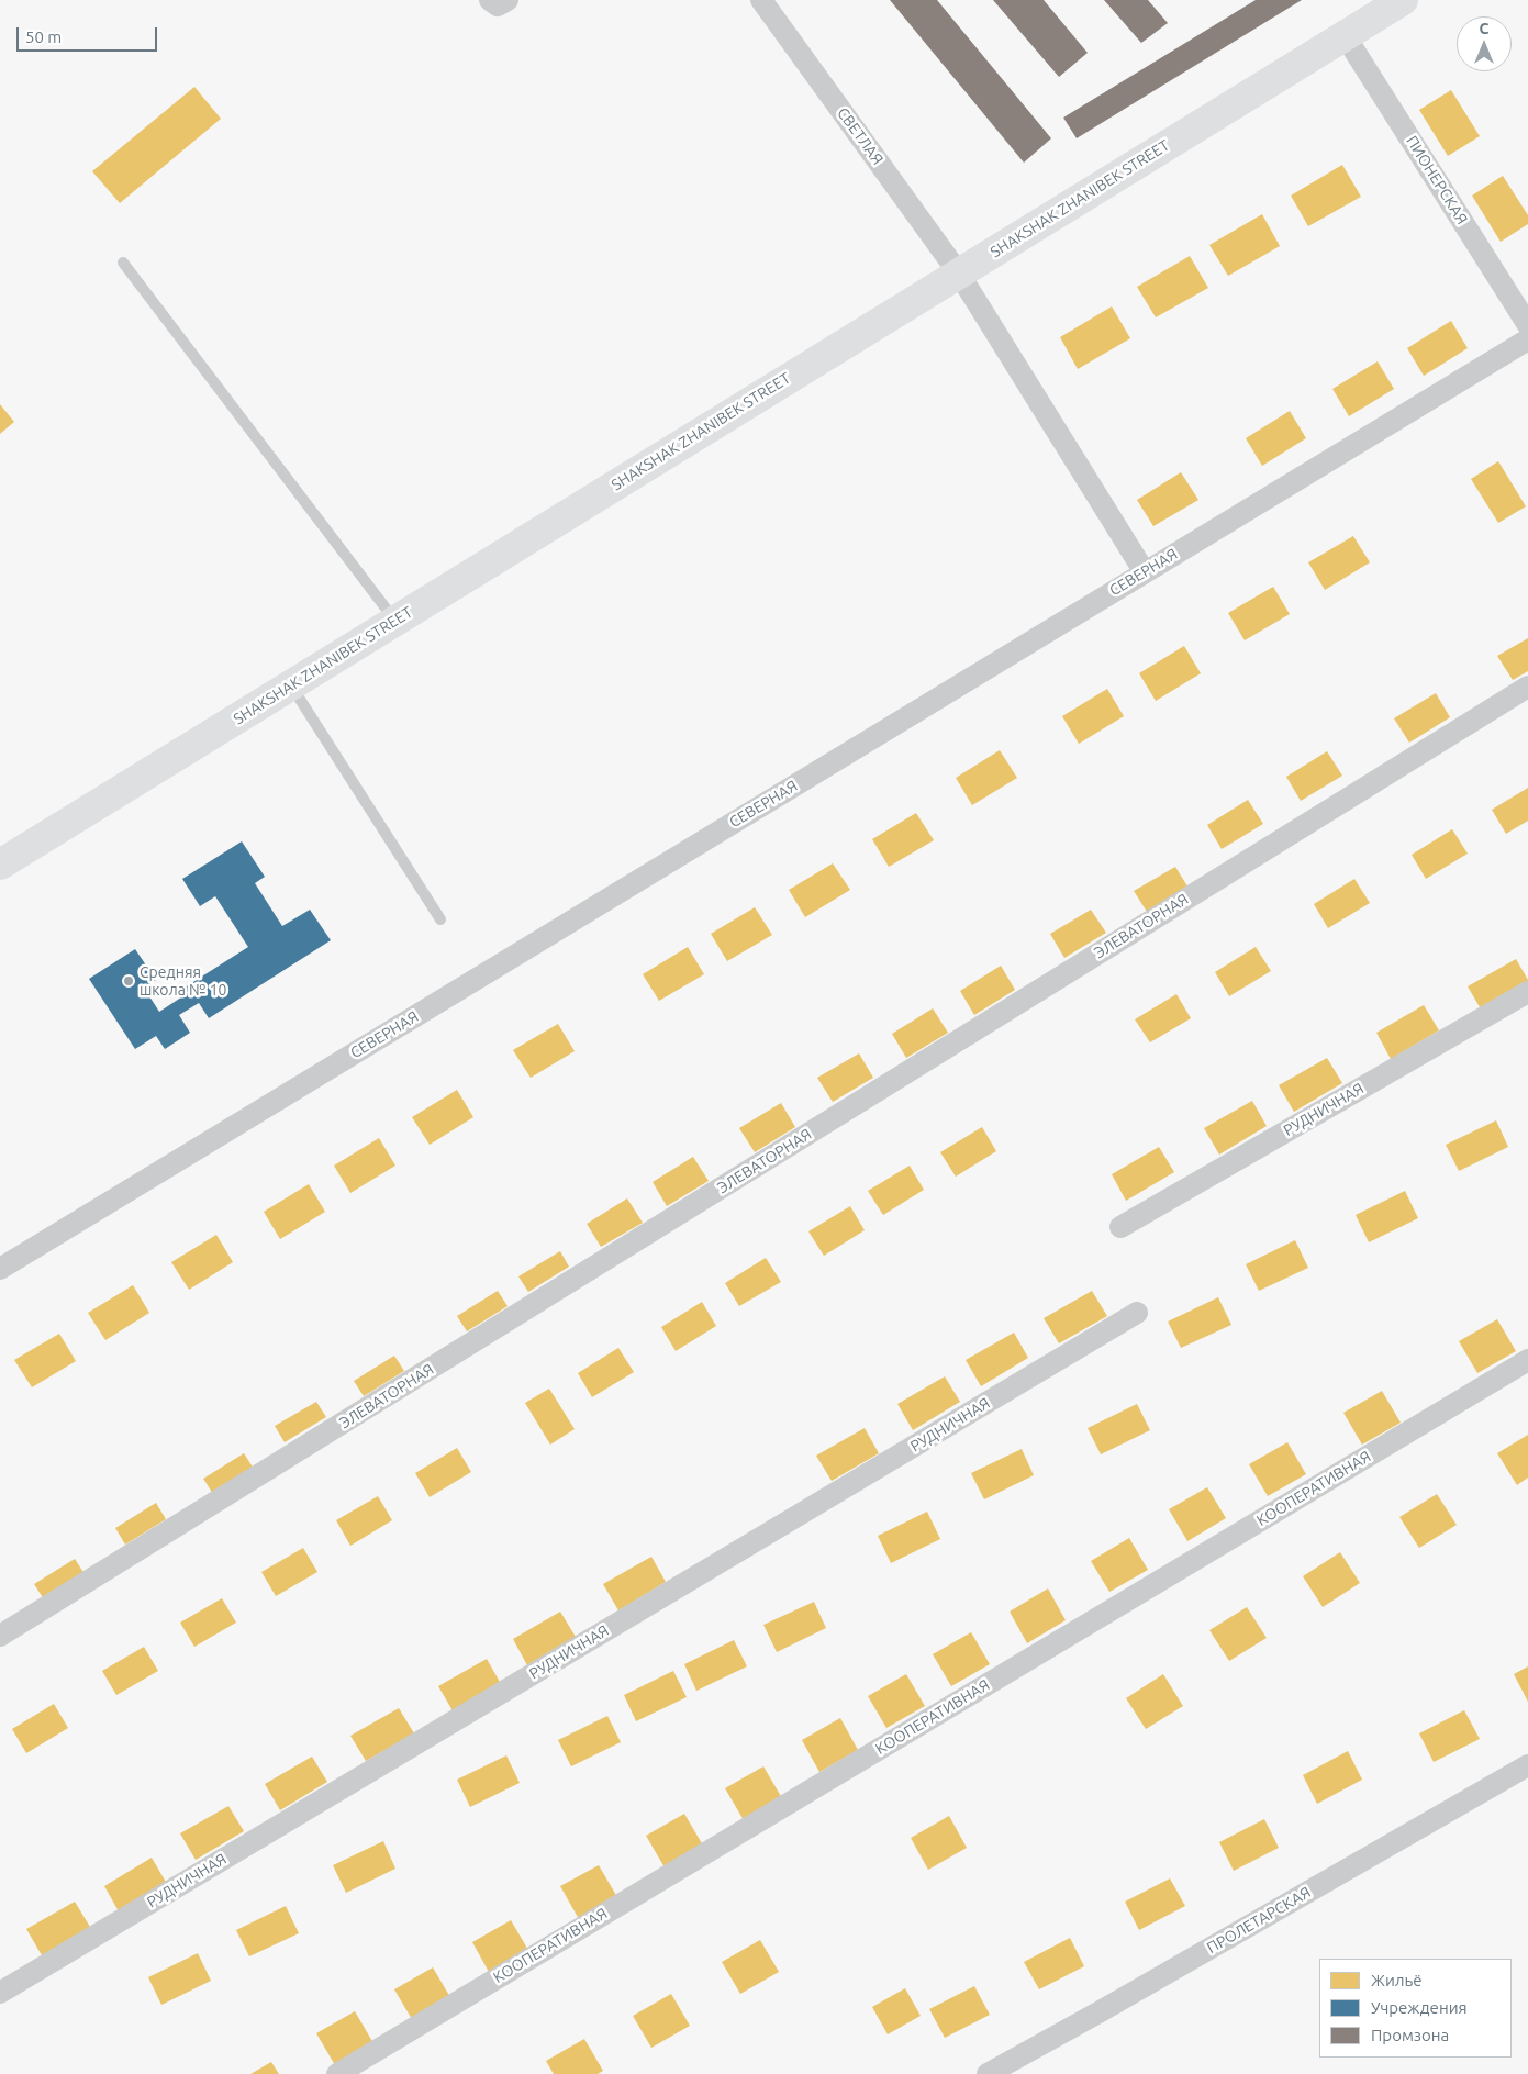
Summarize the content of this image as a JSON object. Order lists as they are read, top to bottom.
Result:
{
  "streets": {
    "main road": ["SHAKSHAK ZHANIBEK STREET"],
    "street": [
      "СВЕТЛАЯ",
      "ПИОНЕРСКАЯ",
      "СЕВЕРНАЯ",
      "ЭЛЕВАТОРНАЯ",
      "РУДНИЧНАЯ",
      "КООПЕРАТИВНАЯ",
      "ПРОЛЕТАРСКАЯ"
    ]
  },
  "crossings": [
    ["СВЕТЛАЯ", "SHAKSHAK ZHANIBEK STREET"],
    ["СВЕТЛАЯ", "СЕВЕРНАЯ"],
    ["ПИОНЕРСКАЯ", "SHAKSHAK ZHANIBEK STREET"]
  ],
  "places": ["Средняя школа № 10"],
  "legend": ["Жильё", "Учреждения", "Промзона"],
  "scale_bar": "50 m",
  "north": "top"
}
